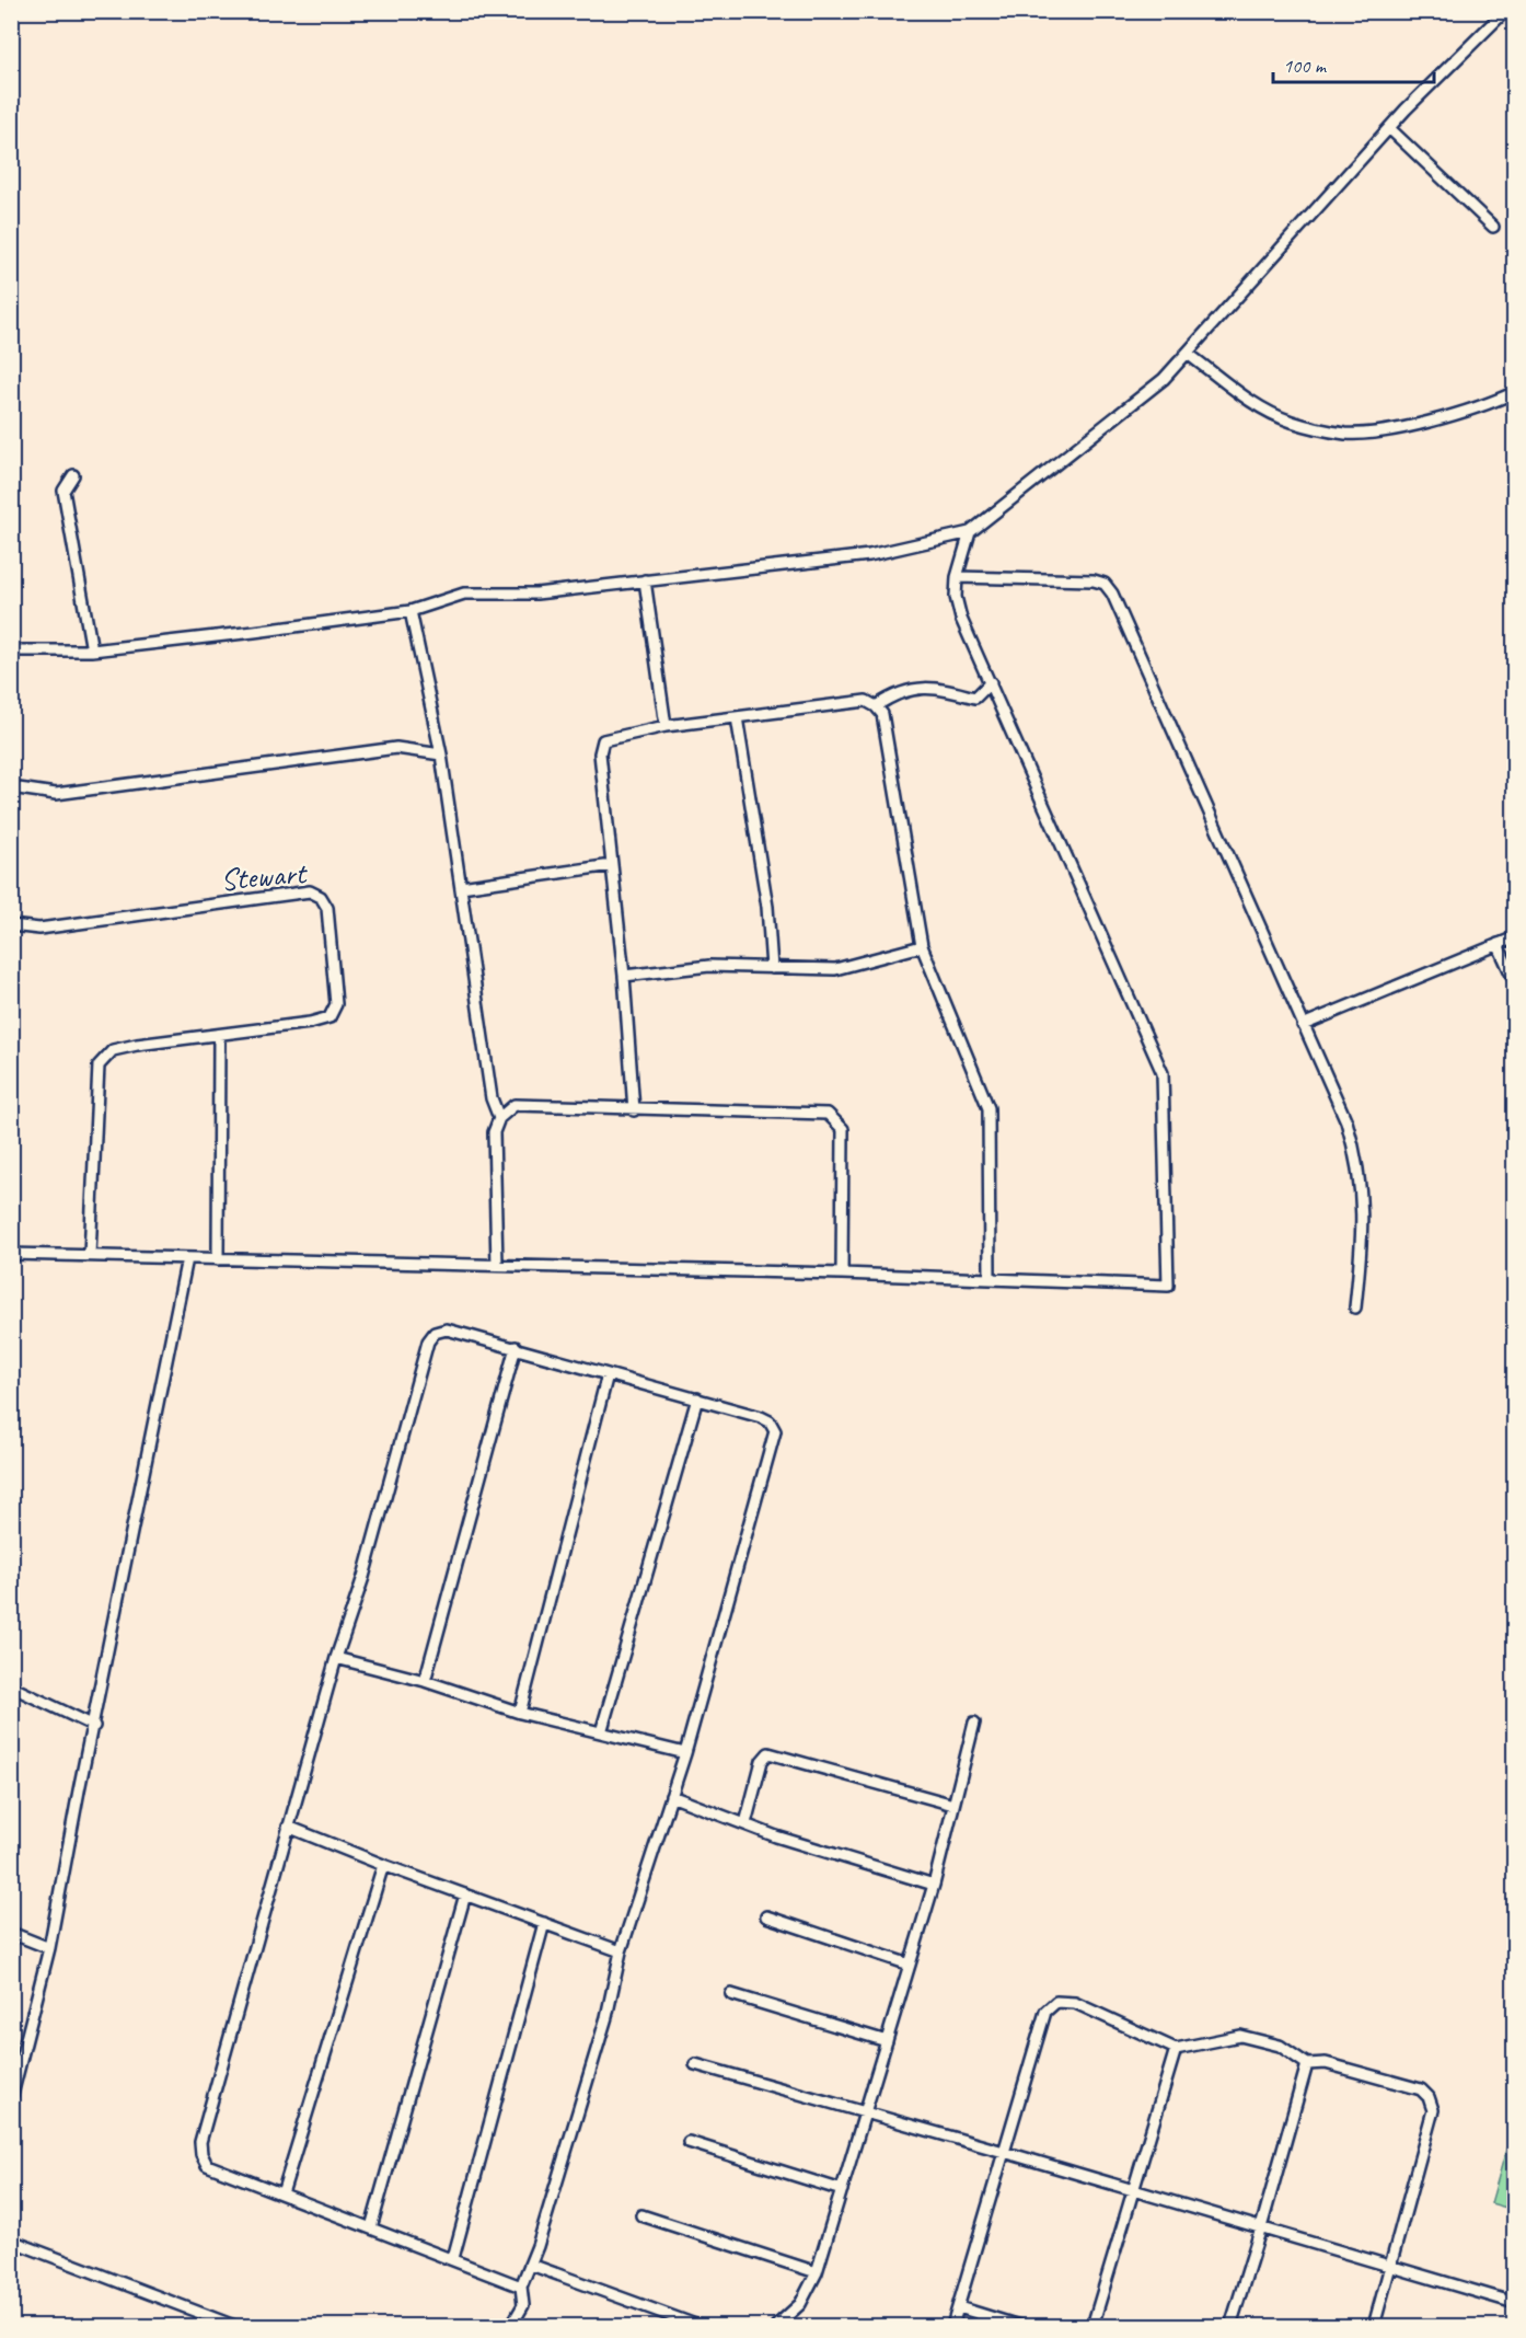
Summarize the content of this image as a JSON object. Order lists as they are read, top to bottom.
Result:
{
  "streets": {
    "street": ["Stewart"]
  },
  "scale_bar": "100 m"
}
